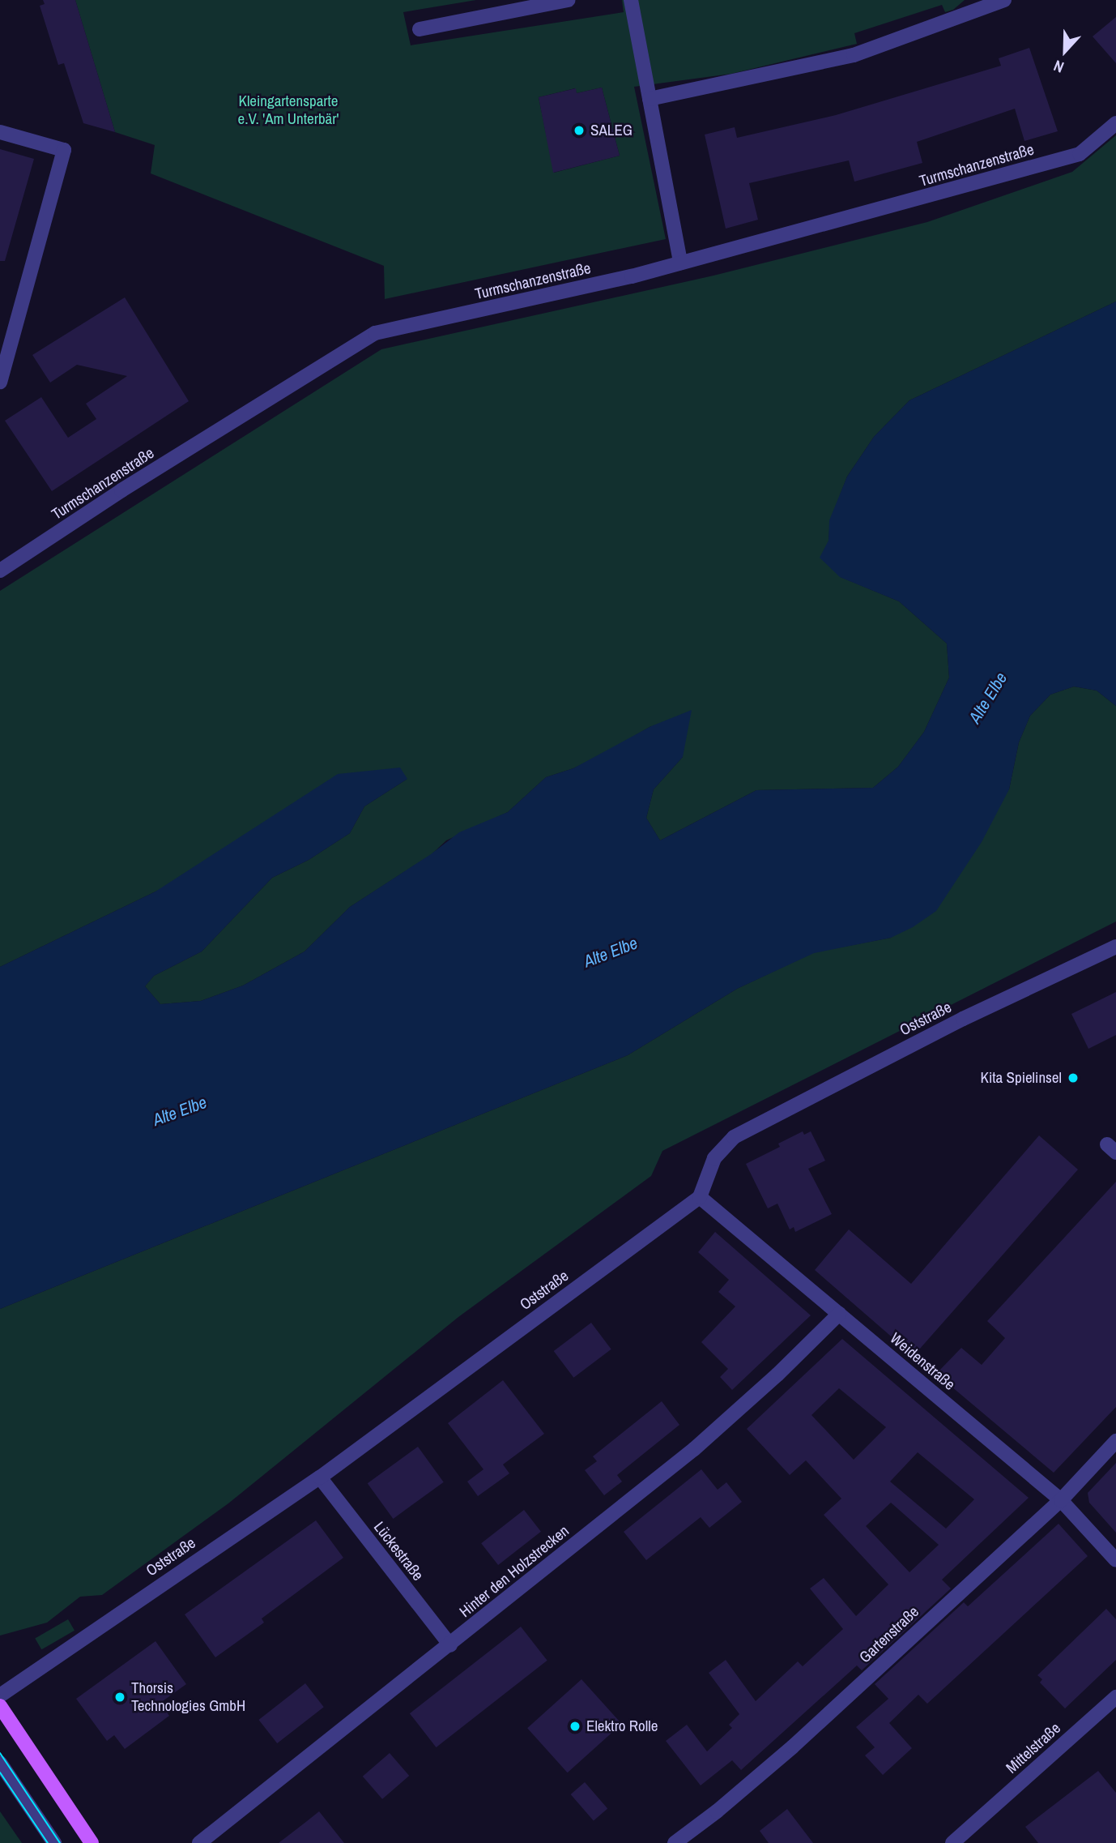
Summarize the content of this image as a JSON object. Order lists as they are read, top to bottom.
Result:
{
  "streets": {
    "street": [
      "Turmschanzenstraße",
      "Oststraße",
      "Weidenstraße",
      "Lückestraße",
      "Hinter den Holzstrecken",
      "Gartenstraße",
      "Mittelstraße"
    ]
  },
  "crossings": [
    ["Oststraße", "Weidenstraße"],
    ["Oststraße", "Lückestraße"],
    ["Weidenstraße", "Hinter den Holzstrecken"],
    ["Weidenstraße", "Gartenstraße"],
    ["Lückestraße", "Hinter den Holzstrecken"]
  ],
  "water": ["Alte Elbe"],
  "parks": ["Kleingartensparte e.V. 'Am Unterbär'"],
  "places": [
    "SALEG",
    "Kita Spielinsel",
    "Thorsis Technologies GmbH",
    "Elektro Rolle"
  ],
  "north": "bottom"
}
